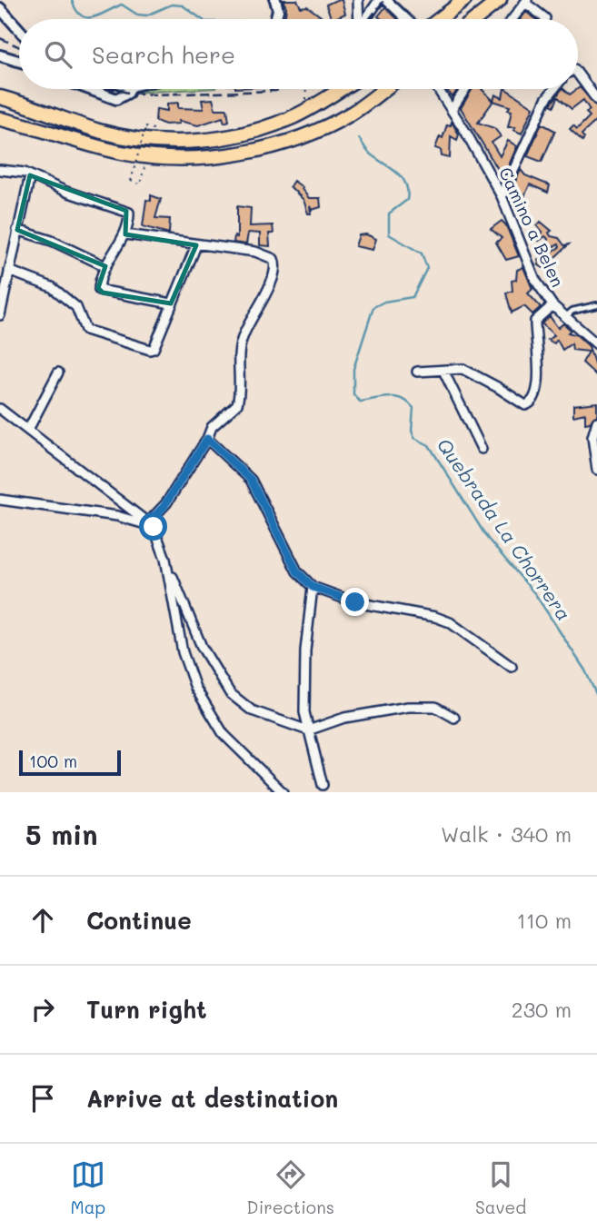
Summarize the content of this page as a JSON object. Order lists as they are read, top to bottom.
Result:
{
  "streets": {
    "street": ["Camino a Belen"]
  },
  "water": ["Quebrada La Chorrera"],
  "scale_bar": "100 m",
  "page": {
    "search": "Search here",
    "scale": "100 m",
    "heading": ["5 min", "Walk · 340 m"],
    "list": [
      ["Continue", "110 m"],
      ["Turn right", "230 m"],
      "Arrive at destination"
    ],
    "nav": ["Map", "Directions", "Saved"]
  }
}
